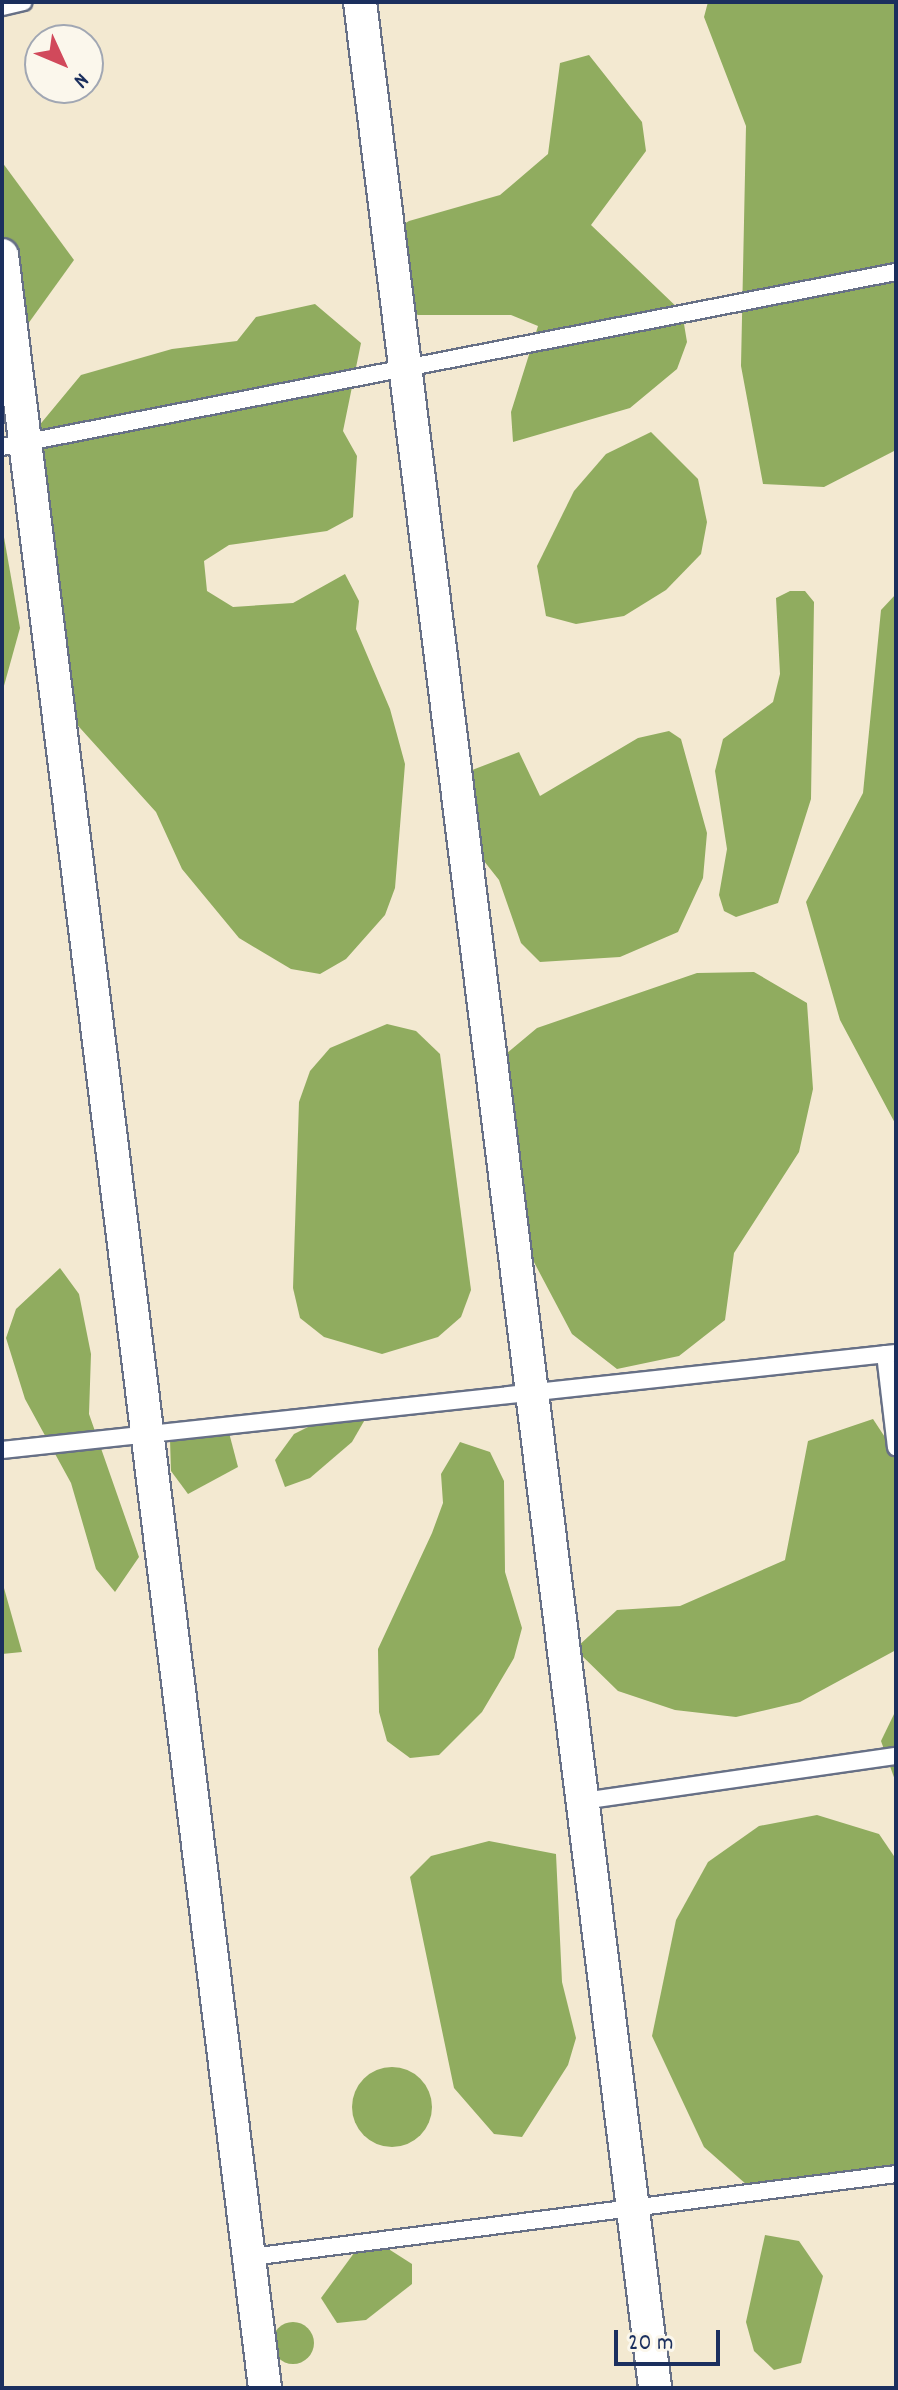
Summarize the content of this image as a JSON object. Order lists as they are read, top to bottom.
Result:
{
  "scale_bar": "20 m",
  "north": "bottom right"
}
